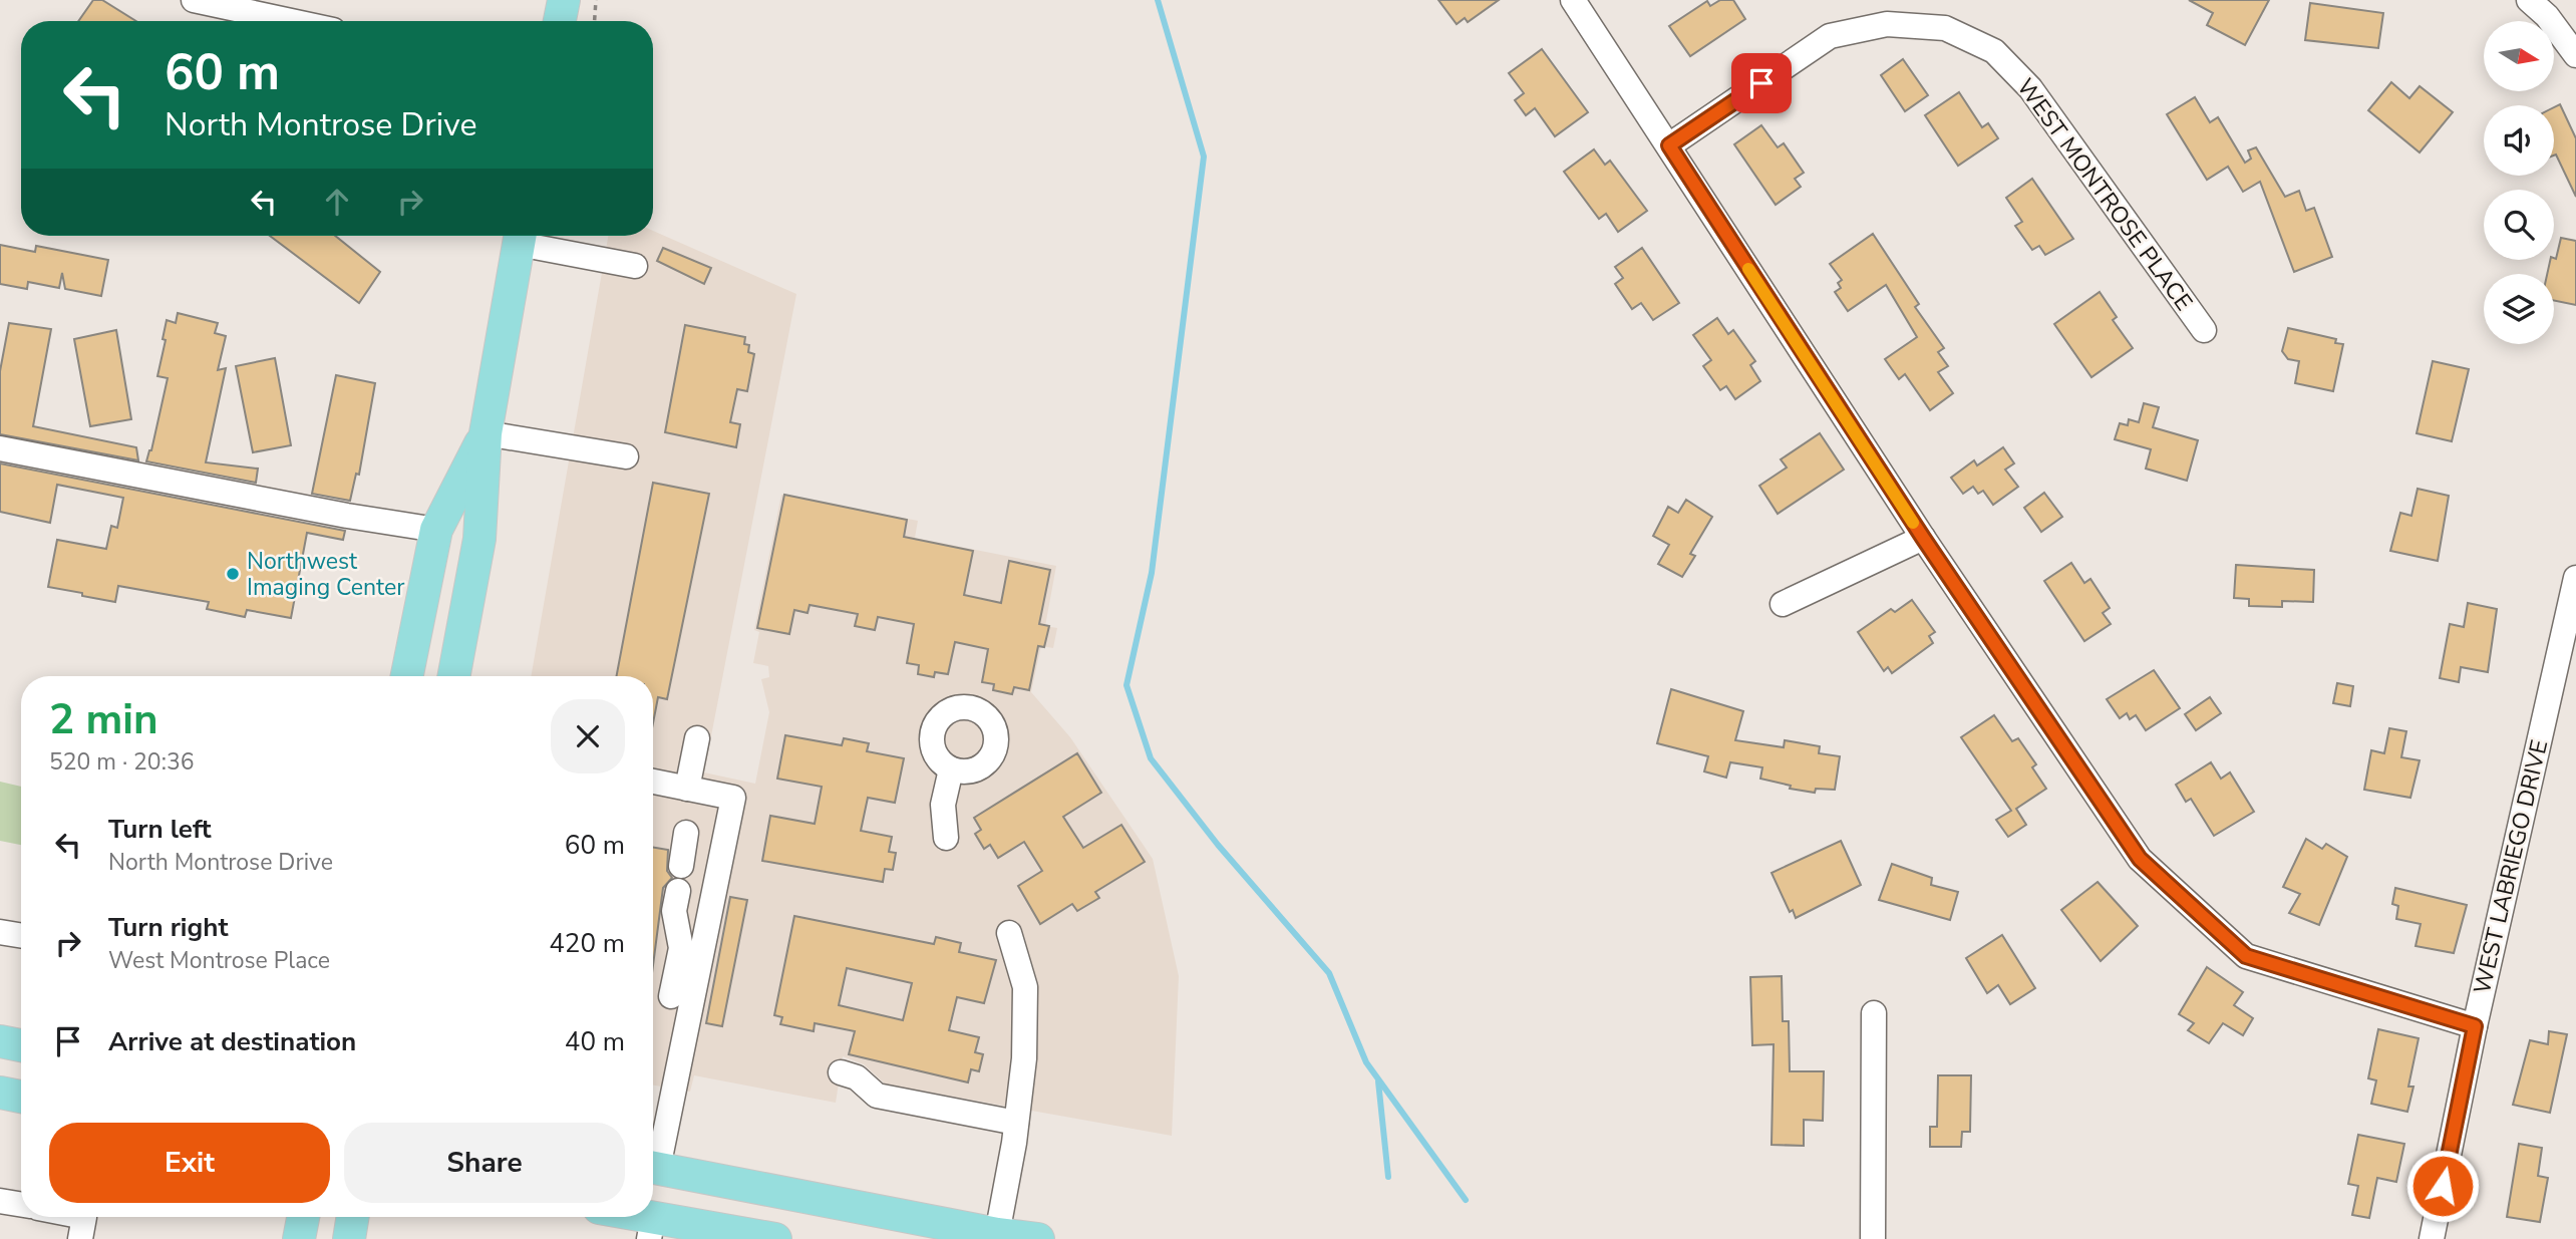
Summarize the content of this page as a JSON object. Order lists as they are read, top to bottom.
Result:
{
  "streets": {
    "street": ["WEST MONTROSE PLACE", "WEST LABRIEGO DRIVE"]
  },
  "places": ["Northwest Imaging Center"],
  "north": "right",
  "page": {
    "turn": ["60 m", "North Montrose Drive"],
    "heading": ["2 min", "520 m · 20:36"],
    "list": [
      {
        "name": "Turn left",
        "note": "North Montrose Drive",
        "value": "60 m"
      },
      {
        "name": "Turn right",
        "note": "West Montrose Place",
        "value": "420 m"
      },
      {
        "name": "Arrive at destination",
        "value": "40 m"
      }
    ],
    "buttons": ["Exit", "Share"]
  }
}
